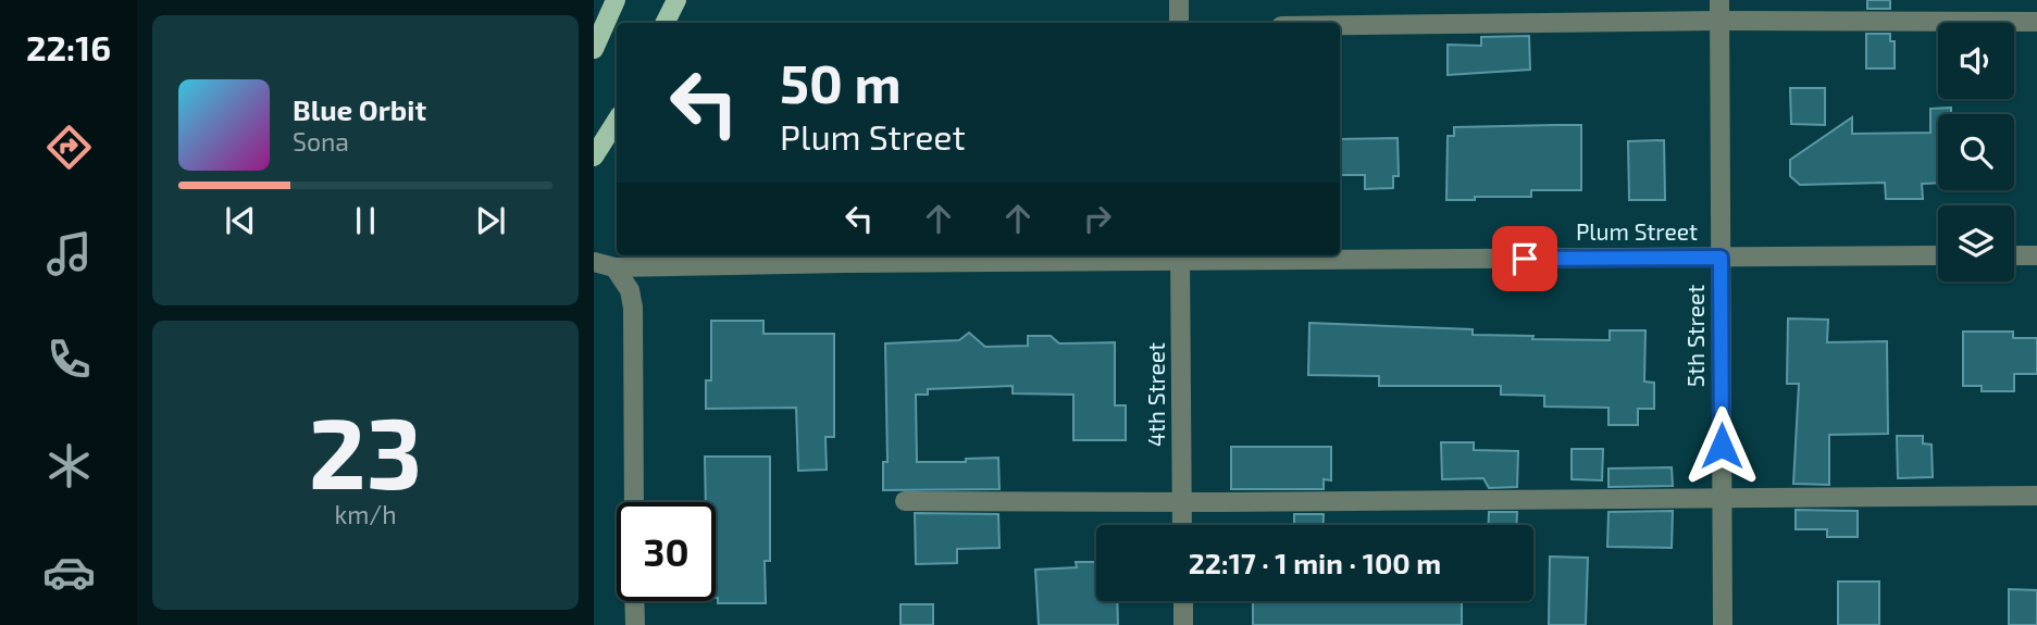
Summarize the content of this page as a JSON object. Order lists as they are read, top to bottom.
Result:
{
  "streets": {
    "street": ["Plum Street", "5th Street", "4th Street"]
  },
  "crossings": [
    ["Plum Street", "5th Street"],
    ["Plum Street", "4th Street"]
  ],
  "page": {
    "tabs": "22:16",
    "turn": ["50 m", "Plum Street"],
    "song": ["Blue Orbit", "Sona"],
    "tile": ["23", "km/h"],
    "limit": "30",
    "trip": "22:17 · 1 min · 100 m"
  }
}
